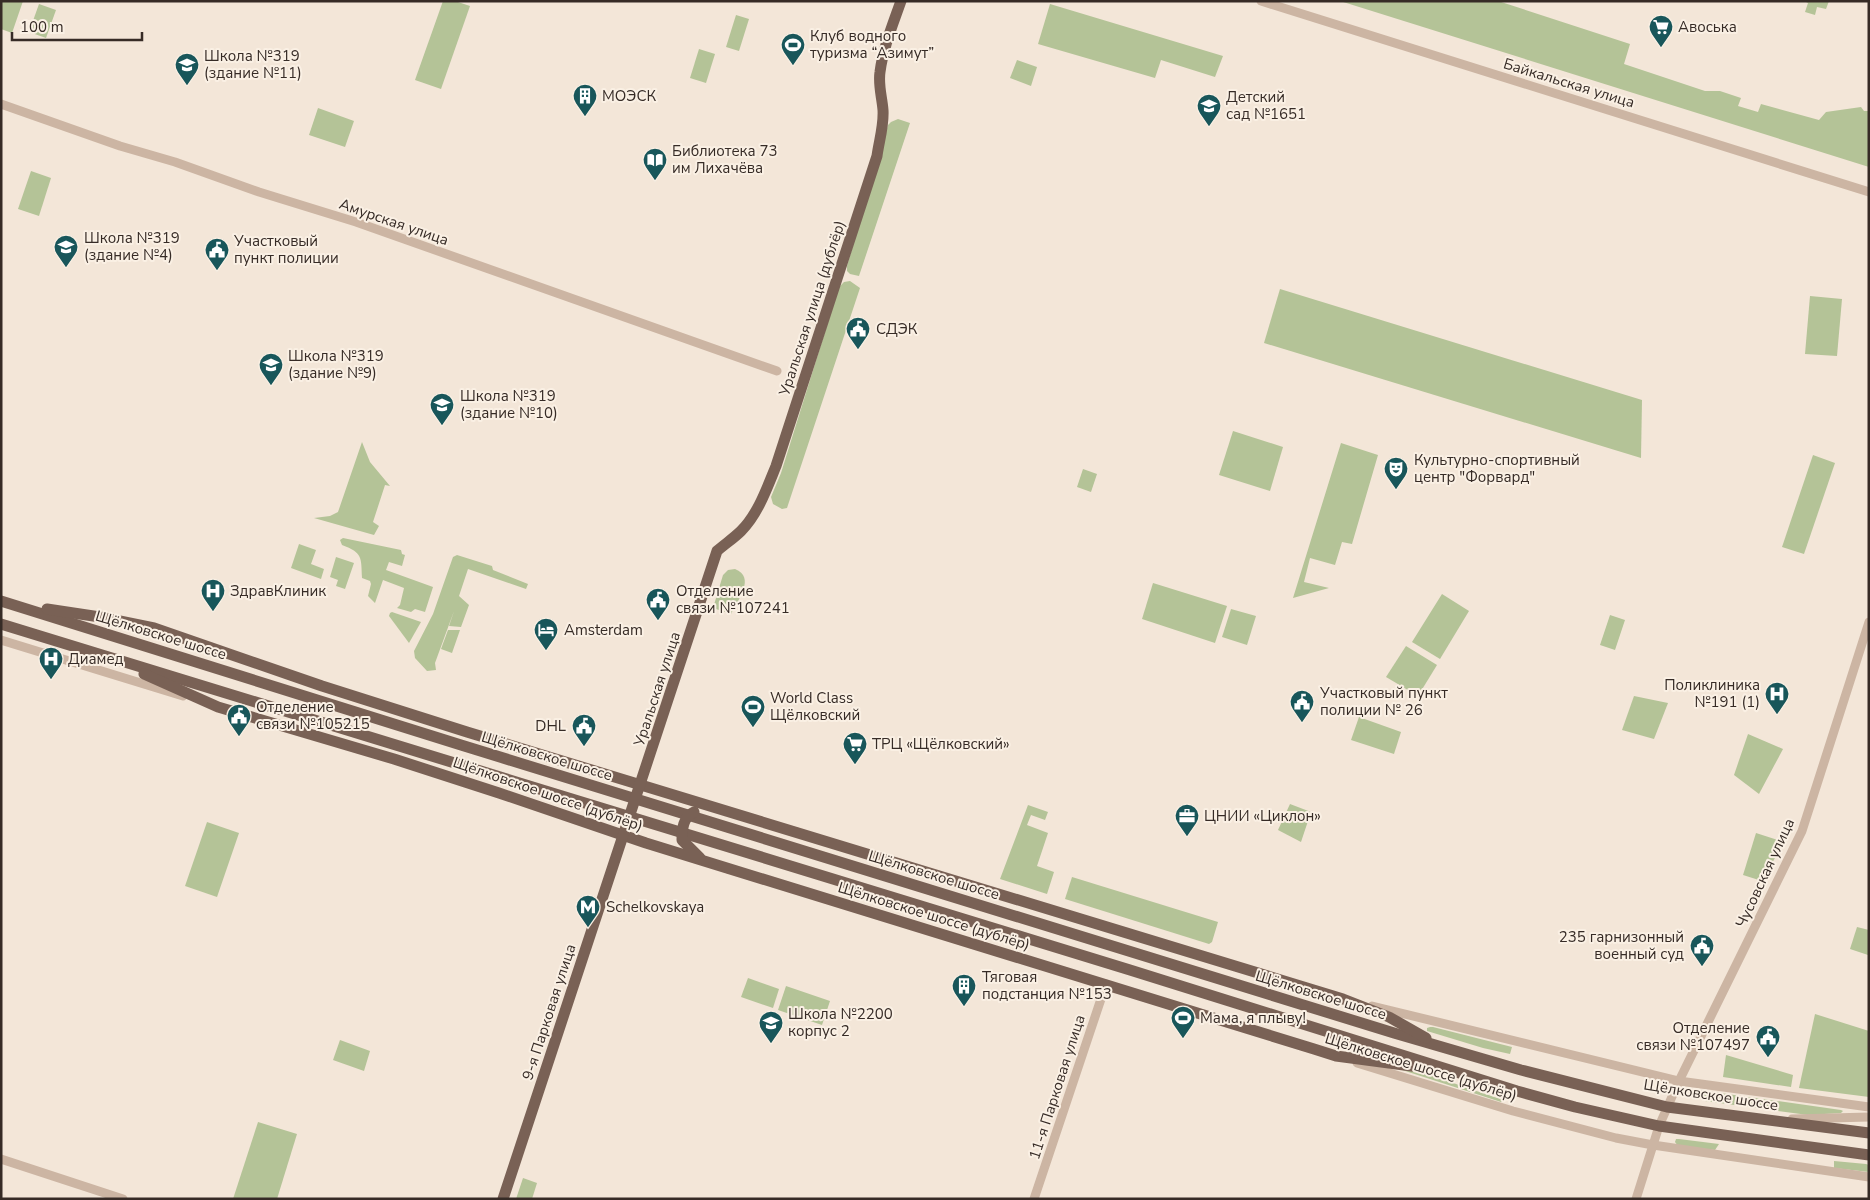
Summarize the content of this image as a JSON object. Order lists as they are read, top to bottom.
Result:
{
  "streets": {
    "main road": [
      "Уральская улица (дублёр)",
      "Щёлковское шоссе",
      "Уральская улица",
      "Щёлковское шоссе (дублёр)",
      "9-я Парковая улица"
    ],
    "street": [
      "Байкальская улица",
      "Амурская улица",
      "Чусовская улица",
      "11-я Парковая улица"
    ]
  },
  "crossings": [
    ["Уральская улица (дублёр)", "Уральская улица"],
    ["Щёлковское шоссе", "Чусовская улица"],
    ["Уральская улица", "Щёлковское шоссе (дублёр)"],
    ["Уральская улица", "9-я Парковая улица"],
    ["Щёлковское шоссе (дублёр)", "Чусовская улица"],
    ["Щёлковское шоссе (дублёр)", "9-я Парковая улица"],
    ["Щёлковское шоссе (дублёр)", "11-я Парковая улица"]
  ],
  "places": {
    "supermarket": ["Авоська", "ТРЦ «Щёлковский»"],
    "sports": ["Клуб водного туризма “Азимут”", "World Class Щёлковский", "Мама, я плыву!"],
    "school or university": [
      "Школа №319 (здание №11)",
      "Детский сад №1651",
      "Школа №319 (здание №4)",
      "Школа №319 (здание №9)",
      "Школа №319 (здание №10)",
      "Школа №2200 корпус 2"
    ],
    "building": ["МОЭСК", "Тяговая подстанция №153"],
    "library": ["Библиотека 73 им Лихачёва"],
    "public building": [
      "Участковый пункт полиции",
      "СДЭК",
      "Отделение связи №107241",
      "Участковый пункт полиции № 26",
      "Отделение связи №105215",
      "DHL",
      "235 гарнизонный военный суд",
      "Отделение связи №107497"
    ],
    "theatre": ["Культурно-спортивный центр \"Форвард\""],
    "hospital": ["ЗдравКлиник", "Диамед", "Поликлиника №191 (1)"],
    "hotel": ["Amsterdam"],
    "office": ["ЦНИИ «Циклон»"],
    "metro station": ["Schelkovskaya"]
  },
  "scale_bar": "100 m"
}
